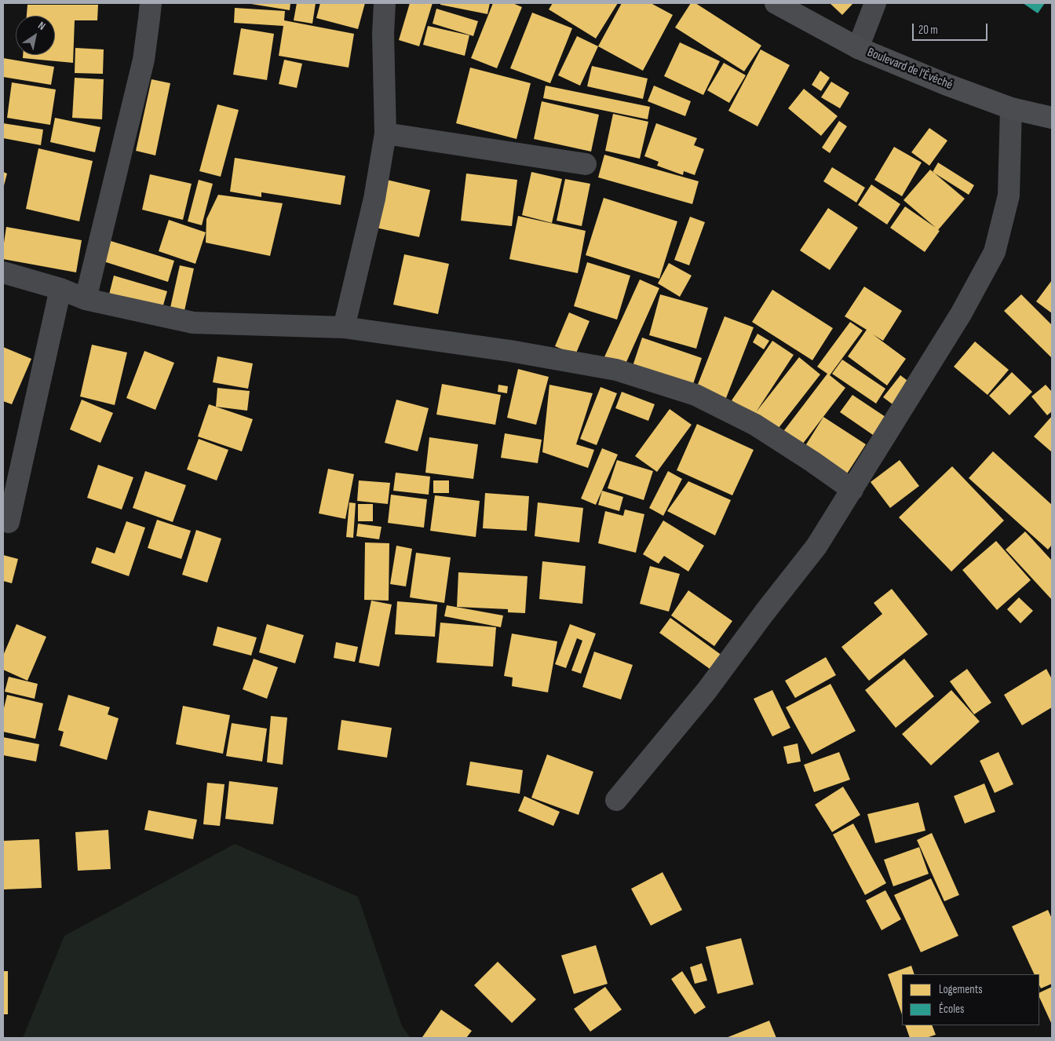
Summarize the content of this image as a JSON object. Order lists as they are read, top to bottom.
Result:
{
  "streets": {
    "main road": ["Boulevard de l'Évêché"]
  },
  "legend": ["Logements", "Écoles"],
  "scale_bar": "20 m",
  "north": "top right"
}
